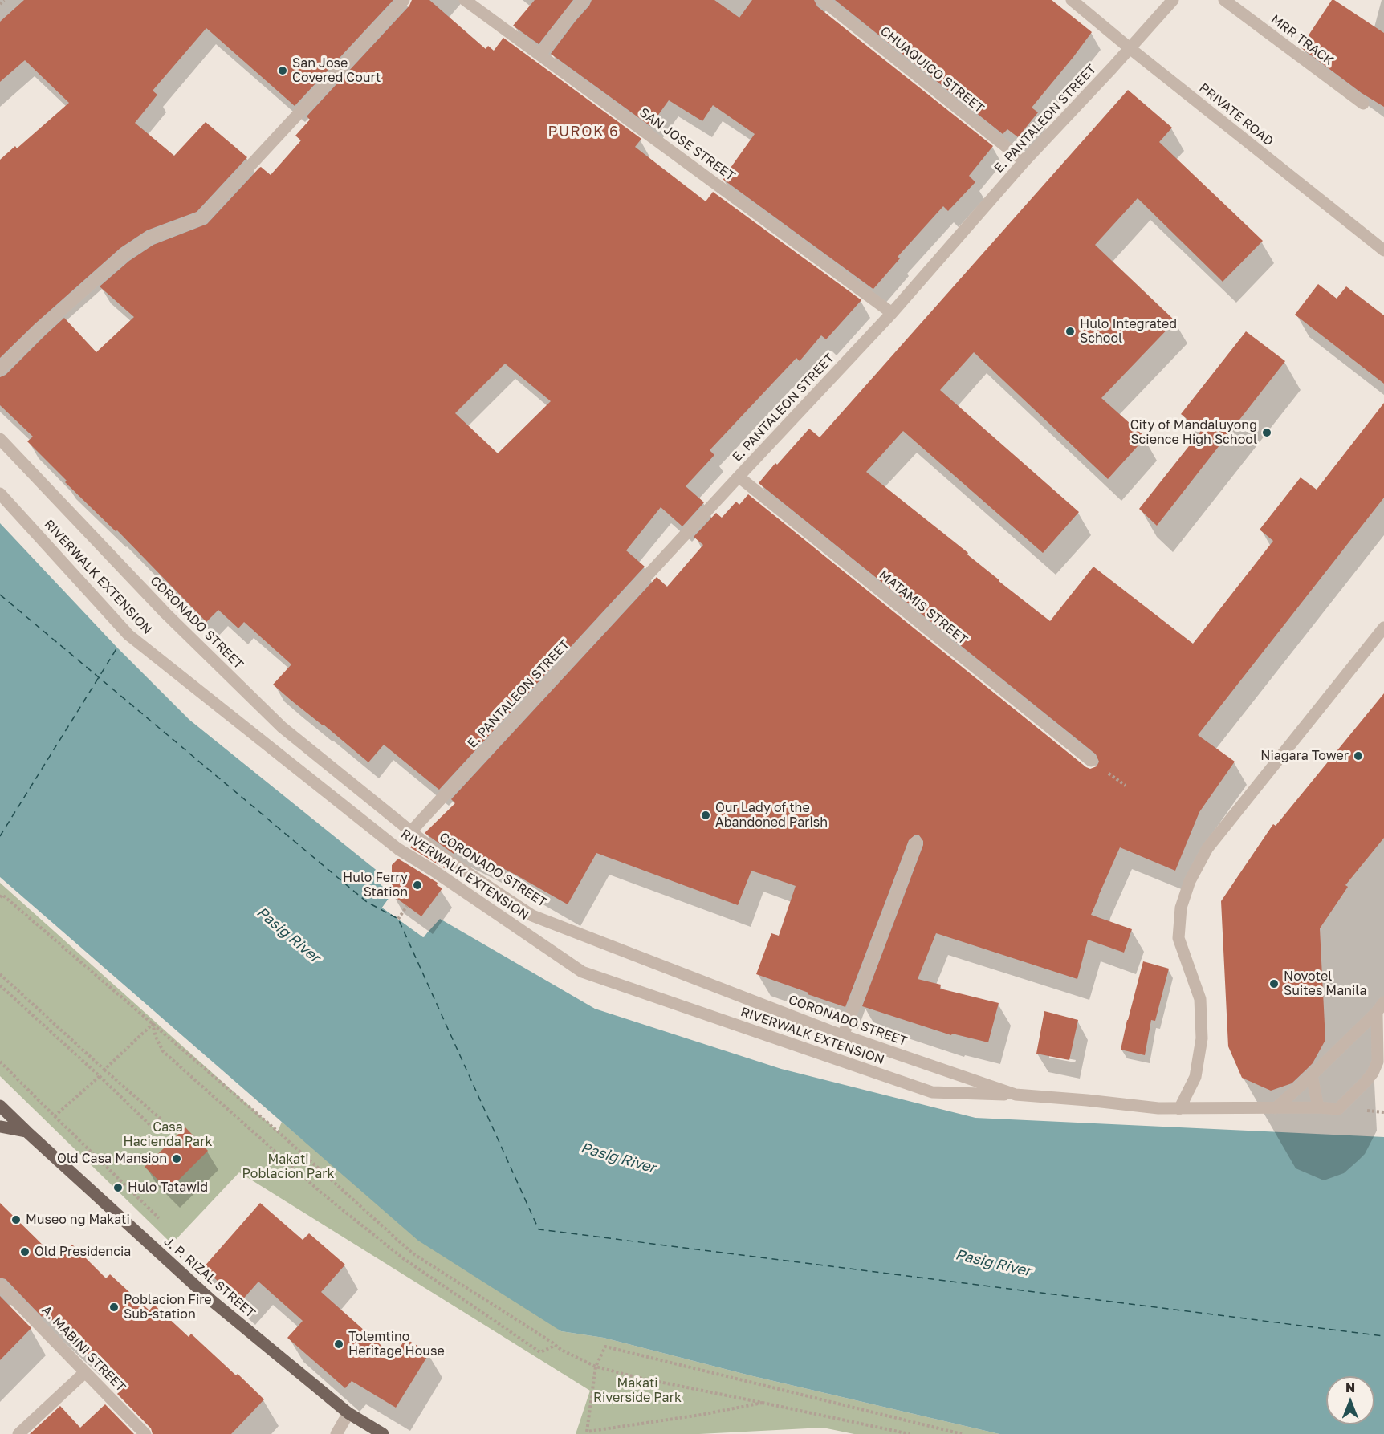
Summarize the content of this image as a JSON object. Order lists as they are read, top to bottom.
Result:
{
  "streets": {
    "main road": ["J. P. RIZAL STREET"],
    "street": [
      "MRR TRACK",
      "CHUAQUICO STREET",
      "PRIVATE ROAD",
      "E. PANTALEON STREET",
      "SAN JOSE STREET",
      "RIVERWALK EXTENSION",
      "MATAMIS STREET",
      "CORONADO STREET",
      "A. MABINI STREET"
    ]
  },
  "crossings": [
    ["CHUAQUICO STREET", "E. PANTALEON STREET"],
    ["PRIVATE ROAD", "E. PANTALEON STREET"],
    ["E. PANTALEON STREET", "SAN JOSE STREET"],
    ["E. PANTALEON STREET", "MATAMIS STREET"],
    ["E. PANTALEON STREET", "CORONADO STREET"],
    ["RIVERWALK EXTENSION", "CORONADO STREET"]
  ],
  "districts": ["PUROK 6"],
  "water": ["Pasig River"],
  "parks": ["Casa Hacienda Park", "Makati Poblacion Park", "Makati Riverside Park"],
  "places": [
    "San Jose Covered Court",
    "Hulo Integrated School",
    "City of Mandaluyong Science High School",
    "Niagara Tower",
    "Our Lady of the Abandoned Parish",
    "Hulo Ferry Station",
    "Novotel Suites Manila",
    "Old Casa Mansion",
    "Hulo Tatawid",
    "Museo ng Makati",
    "Old Presidencia",
    "Poblacion Fire Sub-station",
    "Tolemtino Heritage House"
  ],
  "north": "top"
}
